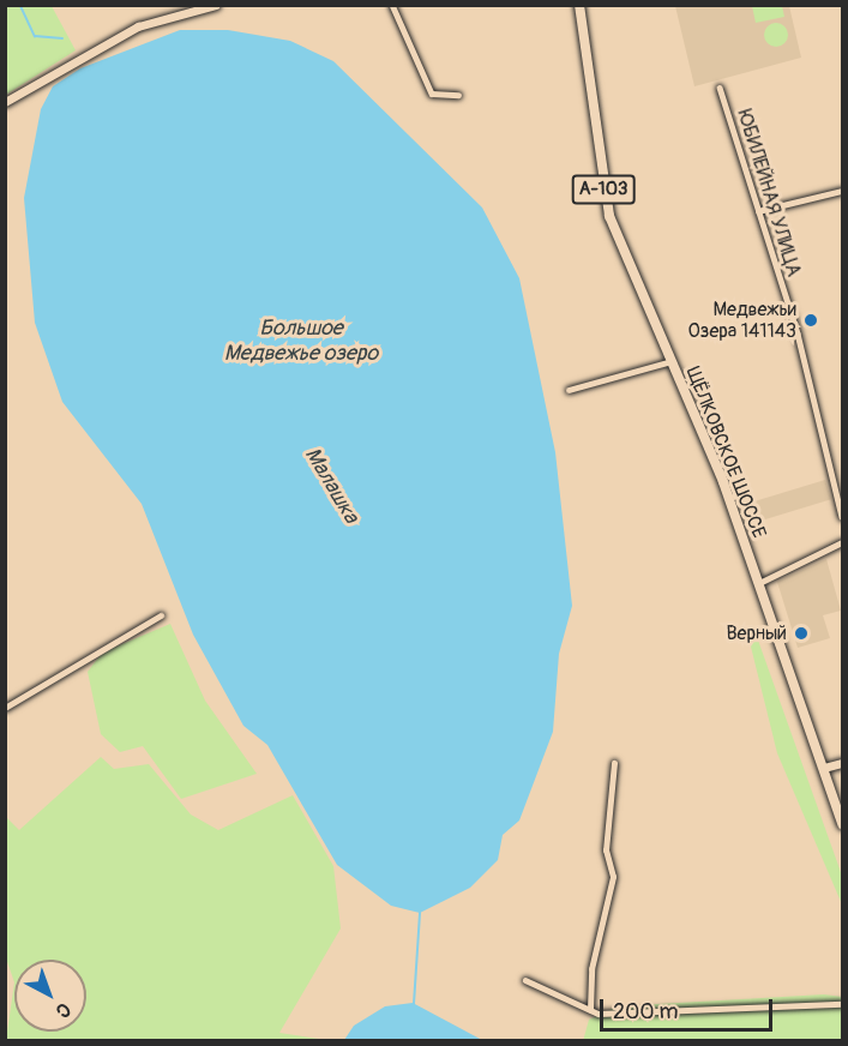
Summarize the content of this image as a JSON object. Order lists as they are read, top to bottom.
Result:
{
  "streets": {
    "main road": ["А-103", "ЩЁЛКОВСКОЕ ШОССЕ"],
    "street": ["ЮБИЛЕЙНАЯ УЛИЦА"]
  },
  "water": ["Большое Медвежье озеро", "Малашка"],
  "places": ["Медвежьи Озера 141143", "Верный"],
  "scale_bar": "200 m",
  "north": "bottom right"
}
